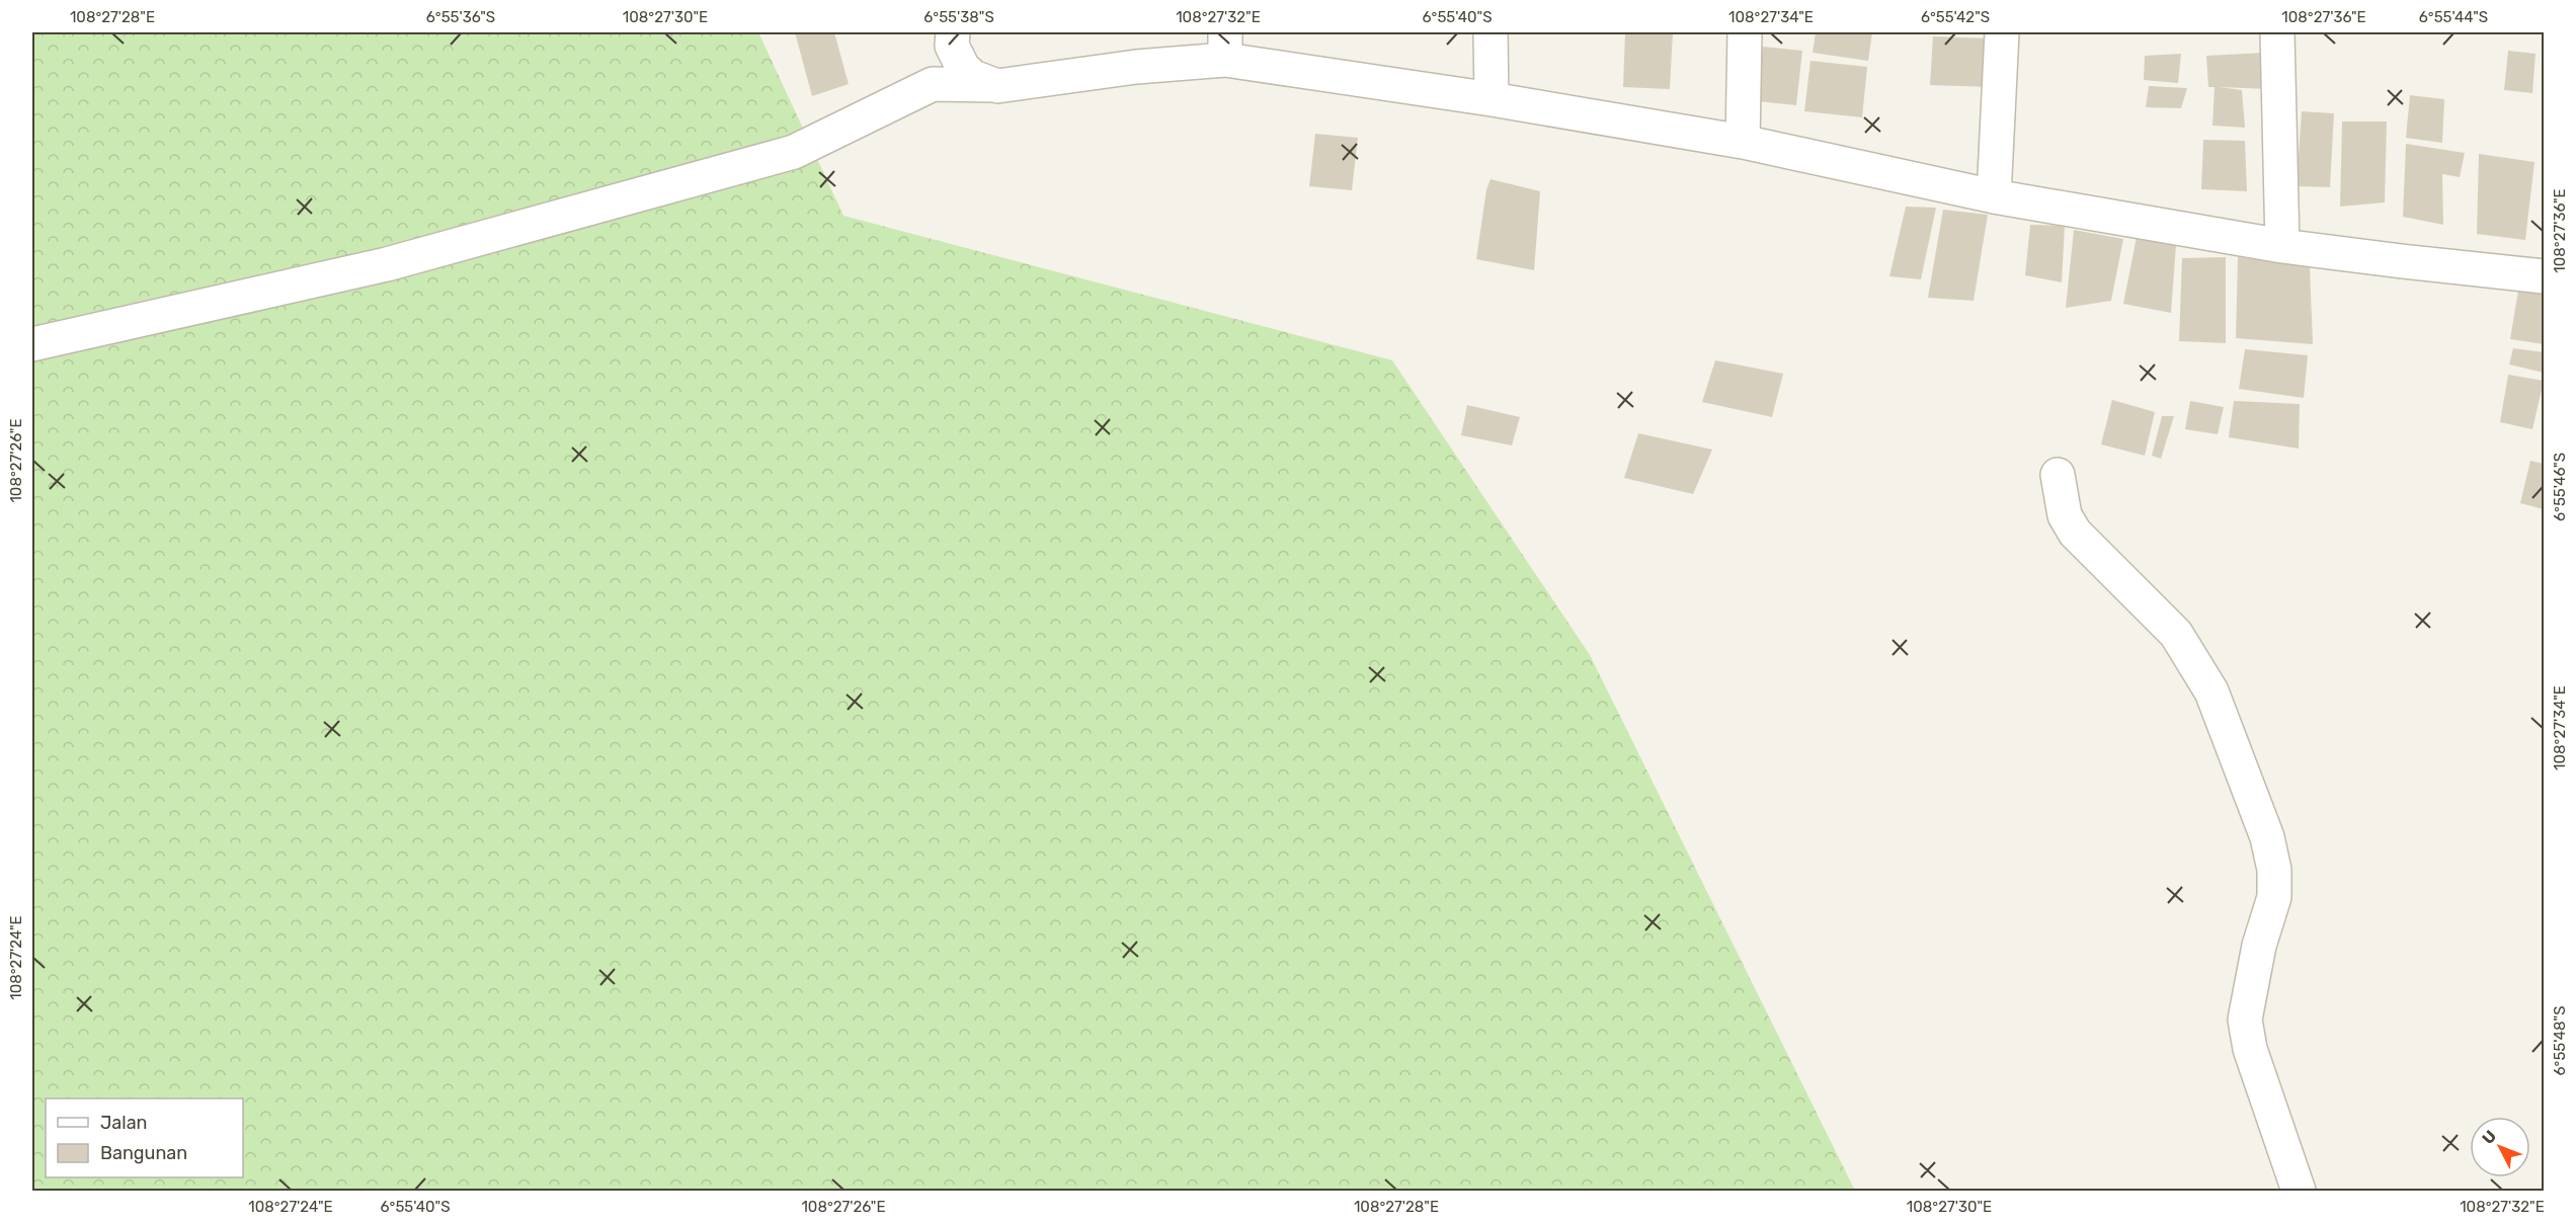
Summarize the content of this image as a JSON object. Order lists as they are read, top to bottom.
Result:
{
  "legend": ["Jalan", "Bangunan"],
  "north": "top left",
  "coordinates": [
    "108°27'28\"E",
    "6°55'36\"S",
    "108°27'30\"E",
    "6°55'38\"S",
    "108°27'32\"E",
    "6°55'40\"S",
    "108°27'34\"E",
    "6°55'42\"S",
    "108°27'36\"E",
    "6°55'44\"S",
    "108°27'26\"E",
    "6°55'46\"S",
    "108°27'24\"E",
    "6°55'48\"S"
  ]
}
